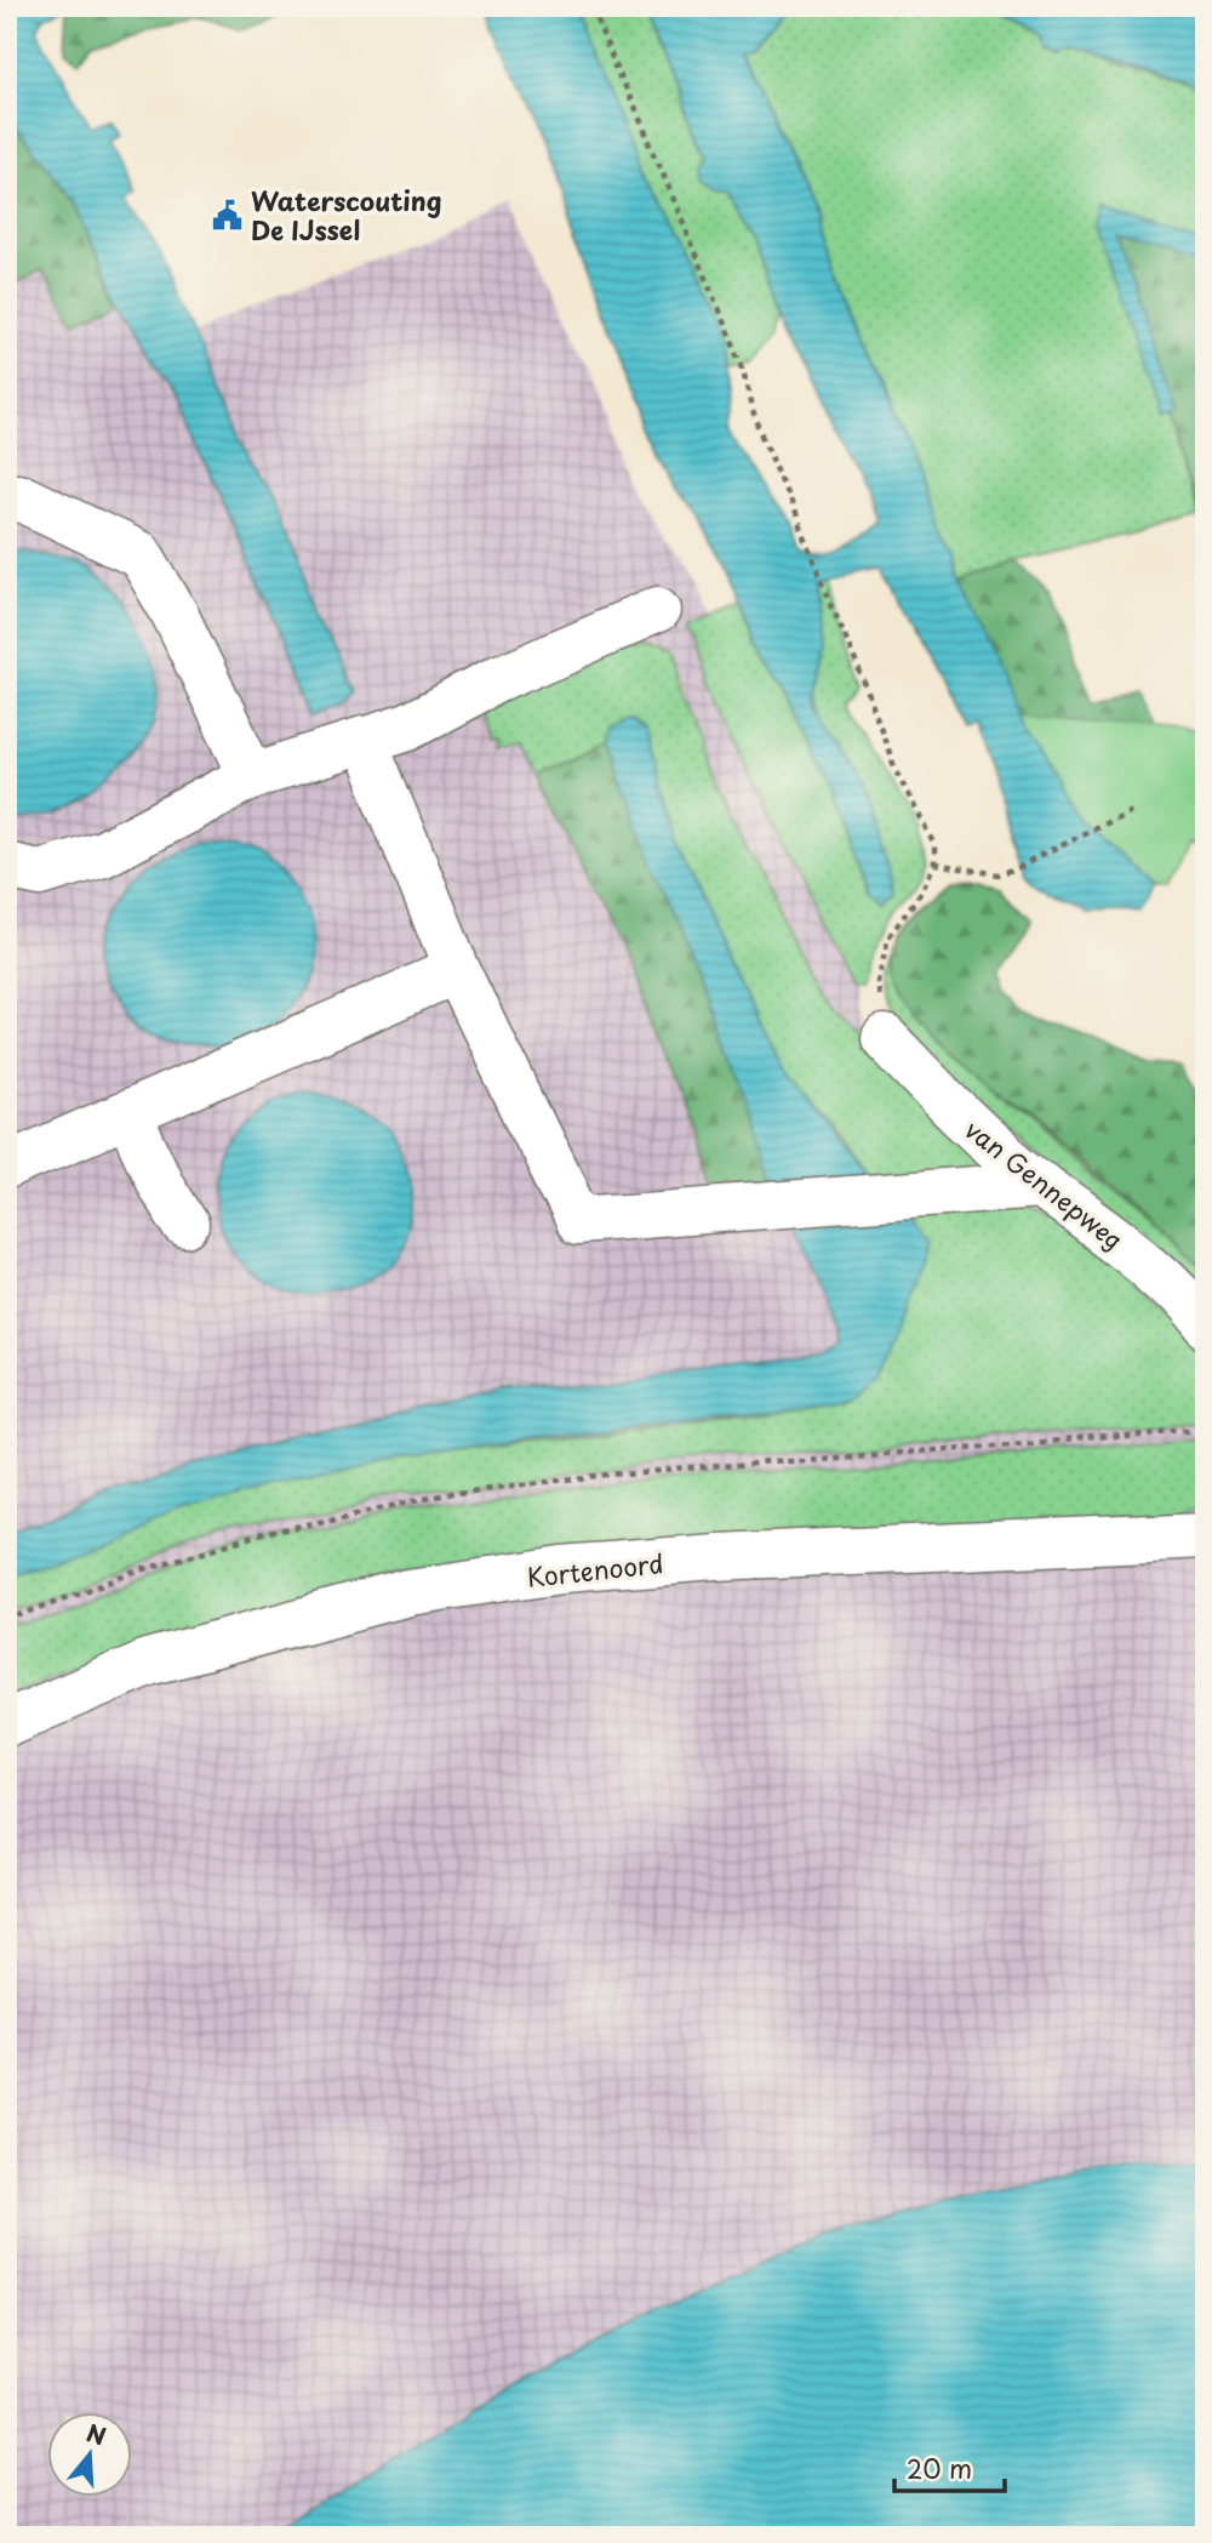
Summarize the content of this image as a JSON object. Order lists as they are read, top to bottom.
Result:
{
  "streets": {
    "street": ["van Gennepweg", "Kortenoord"]
  },
  "places": {
    "public building": ["Waterscouting De IJssel"]
  },
  "scale_bar": "20 m",
  "north": "top"
}
